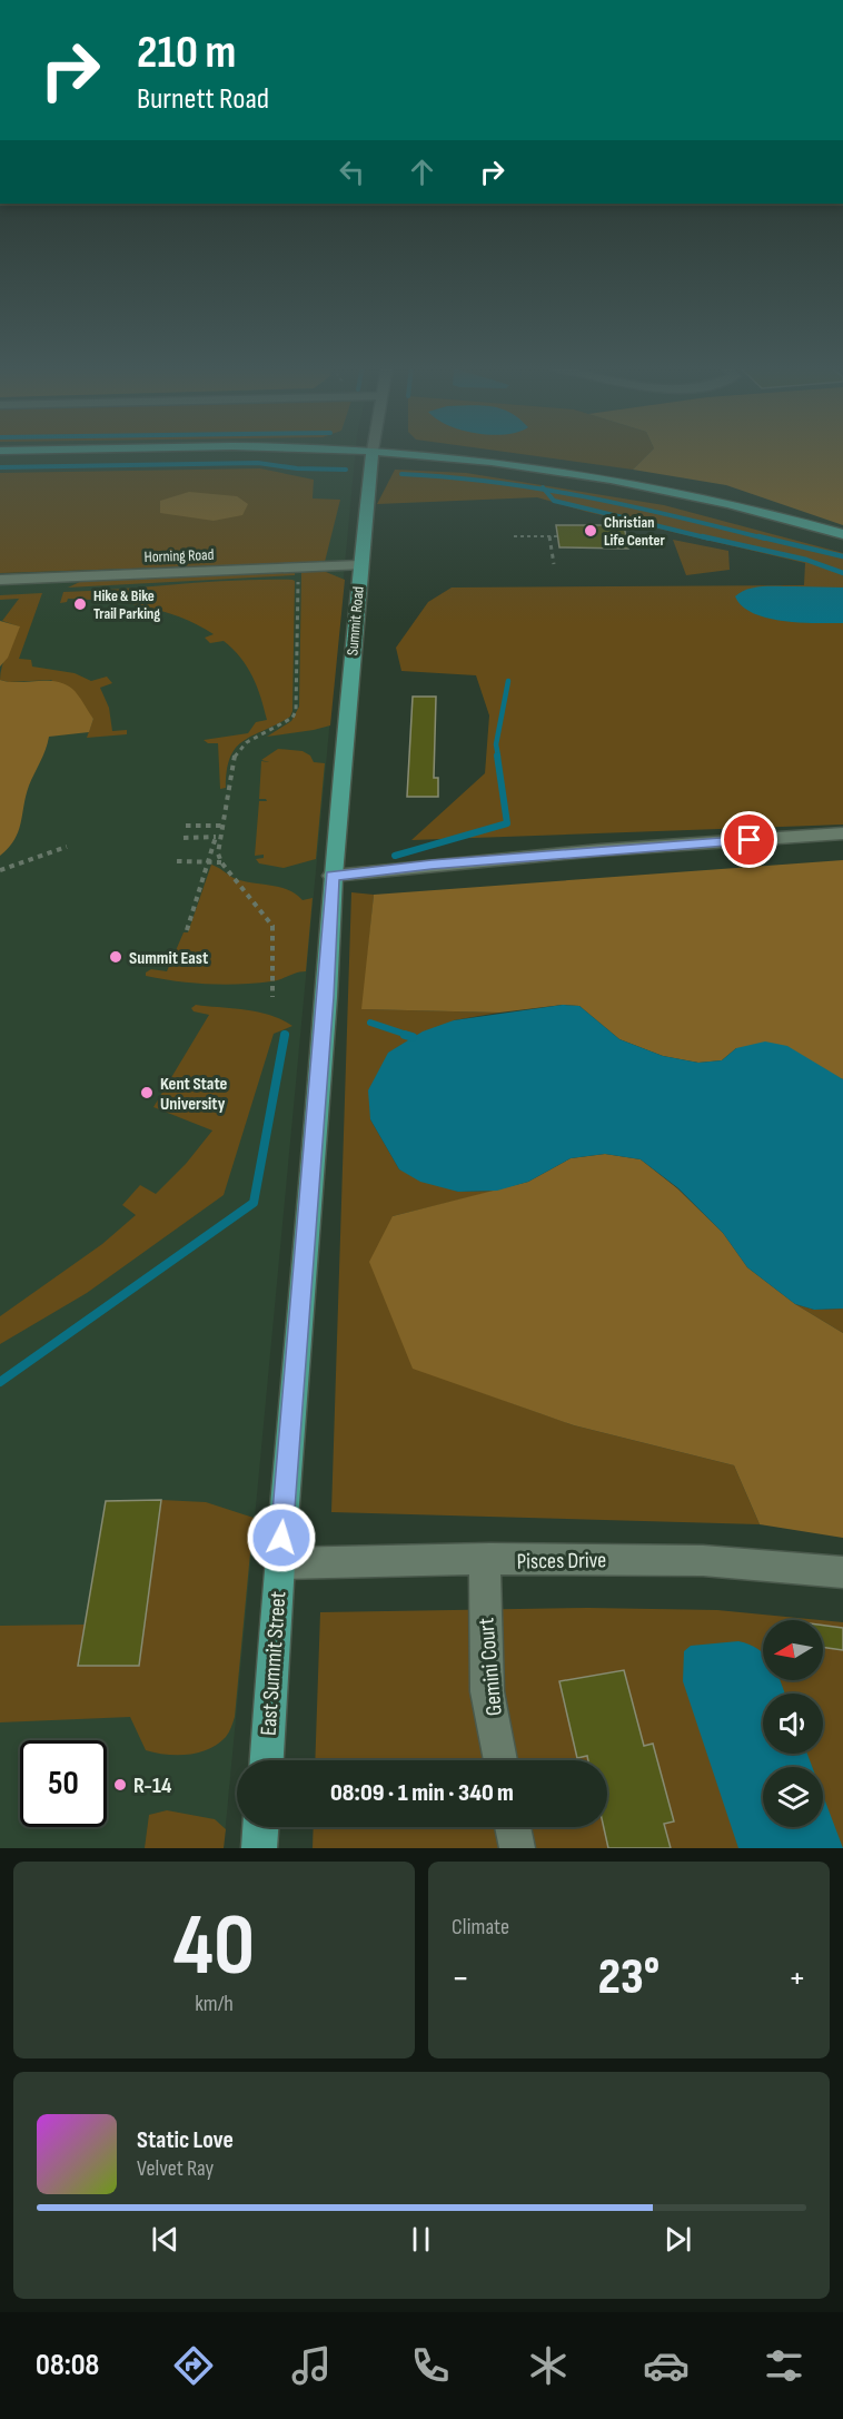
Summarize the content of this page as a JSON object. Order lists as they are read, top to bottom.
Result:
{
  "streets": {
    "main road": ["Summit Road", "East Summit Street"],
    "street": ["Horning Road", "Pisces Drive", "Gemini Court"]
  },
  "crossings": [
    ["Horning Road", "Summit Road"],
    ["Summit Road", "East Summit Street"],
    ["Pisces Drive", "East Summit Street"],
    ["Pisces Drive", "Gemini Court"]
  ],
  "places": [
    "Christian Life Center",
    "Hike & Bike Trail Parking",
    "Summit East",
    "Kent State University",
    "R-14"
  ],
  "north": "left",
  "page": {
    "turn": ["210 m", "Burnett Road"],
    "limit": "50",
    "trip": "08:09 · 1 min · 340 m",
    "tile": [
      ["40", "km/h"],
      "Climate"
    ],
    "heat": ["−", "23°", "+"],
    "song": ["Static Love", "Velvet Ray"],
    "tabs": "08:08"
  }
}
